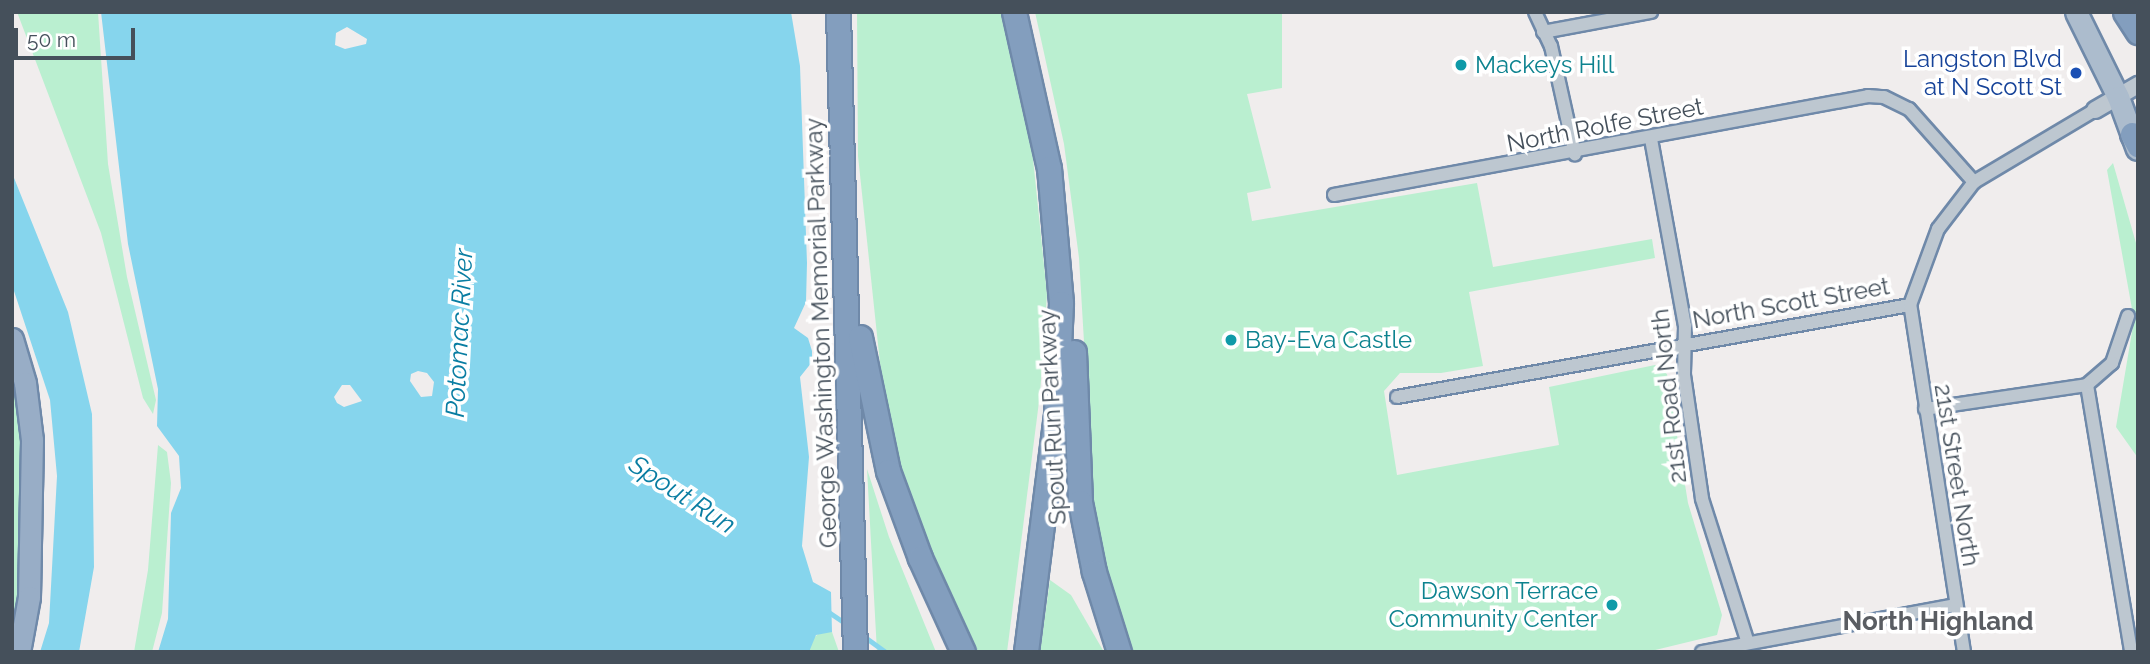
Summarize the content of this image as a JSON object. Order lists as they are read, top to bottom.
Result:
{
  "streets": {
    "highway": ["George Washington Memorial Parkway", "Spout Run Parkway"],
    "street": [
      "North Rolfe Street",
      "North Scott Street",
      "21st Road North",
      "21st Street North"
    ]
  },
  "crossings": [
    ["North Rolfe Street", "North Scott Street"],
    ["North Rolfe Street", "21st Road North"],
    ["North Scott Street", "21st Road North"],
    ["North Scott Street", "21st Street North"]
  ],
  "districts": ["North Highland"],
  "water": ["Potomac River", "Spout Run"],
  "places": [
    "Mackeys Hill",
    "Langston Blvd at N Scott St",
    "Bay-Eva Castle",
    "Dawson Terrace Community Center"
  ],
  "scale_bar": "50 m"
}
